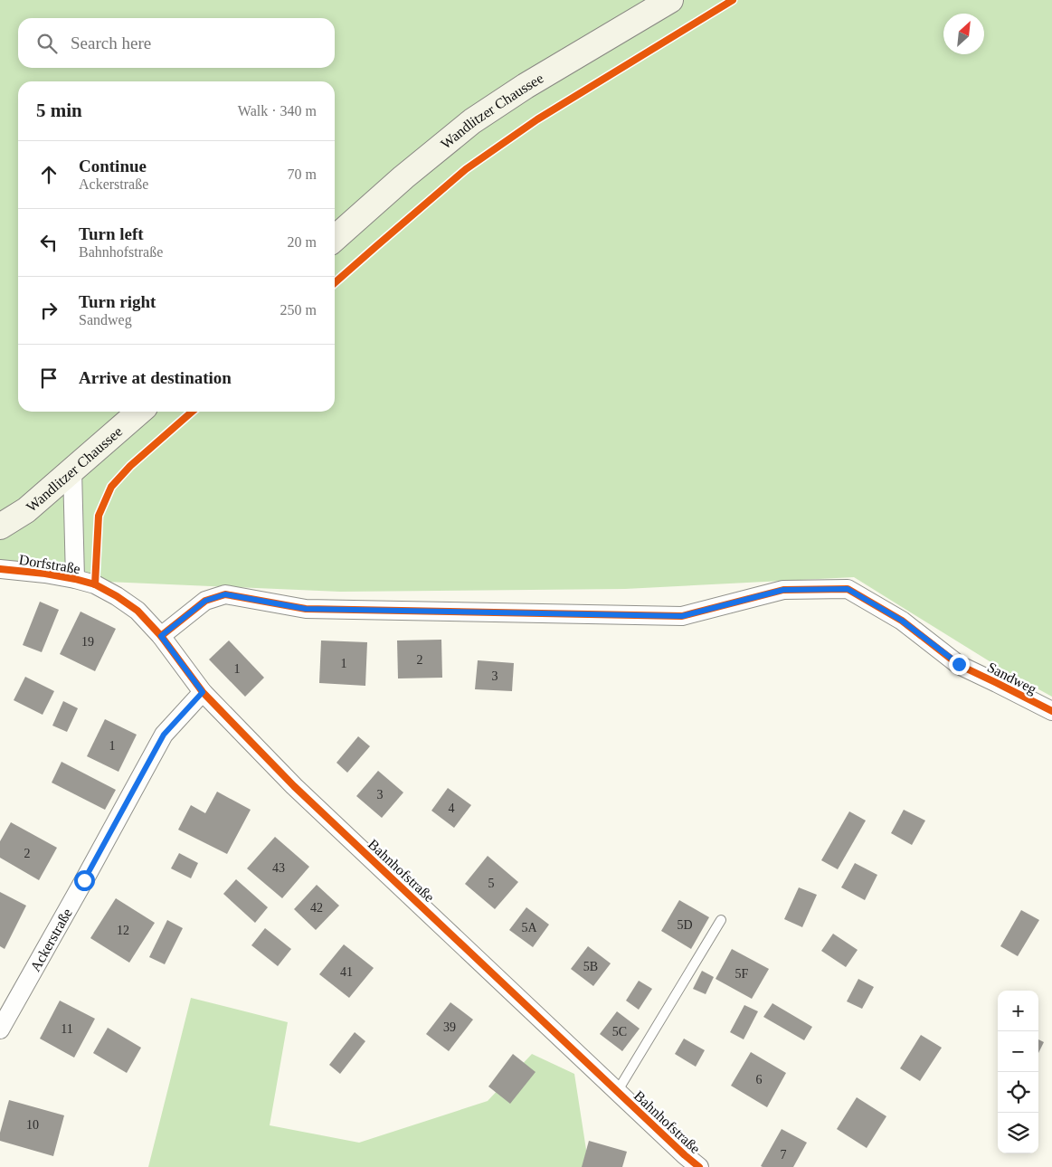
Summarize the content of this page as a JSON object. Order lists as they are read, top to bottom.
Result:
{
  "streets": {
    "street": [
      "Wandlitzer Chaussee",
      "Dorfstraße",
      "Sandweg",
      "Bahnhofstraße",
      "Ackerstraße"
    ]
  },
  "crossings": [
    ["Wandlitzer Chaussee", "Dorfstraße"],
    ["Dorfstraße", "Bahnhofstraße"],
    ["Sandweg", "Bahnhofstraße"],
    ["Bahnhofstraße", "Ackerstraße"]
  ],
  "house_numbers": [
    "19",
    "2",
    "1",
    "1",
    "3",
    "1",
    "3",
    "4",
    "2",
    "43",
    "5",
    "42",
    "5D",
    "5A",
    "12",
    "5B",
    "41",
    "5F",
    "39",
    "11",
    "5C",
    "6",
    "10",
    "7"
  ],
  "north": "top right",
  "page": {
    "search": "Search here",
    "heading": ["5 min", "Walk · 340 m"],
    "list": [
      ["Continue", "Ackerstraße", "70 m"],
      ["Turn left", "Bahnhofstraße", "20 m"],
      ["Turn right", "Sandweg", "250 m"],
      "Arrive at destination"
    ],
    "map_buttons": ["+", "−"]
  }
}
